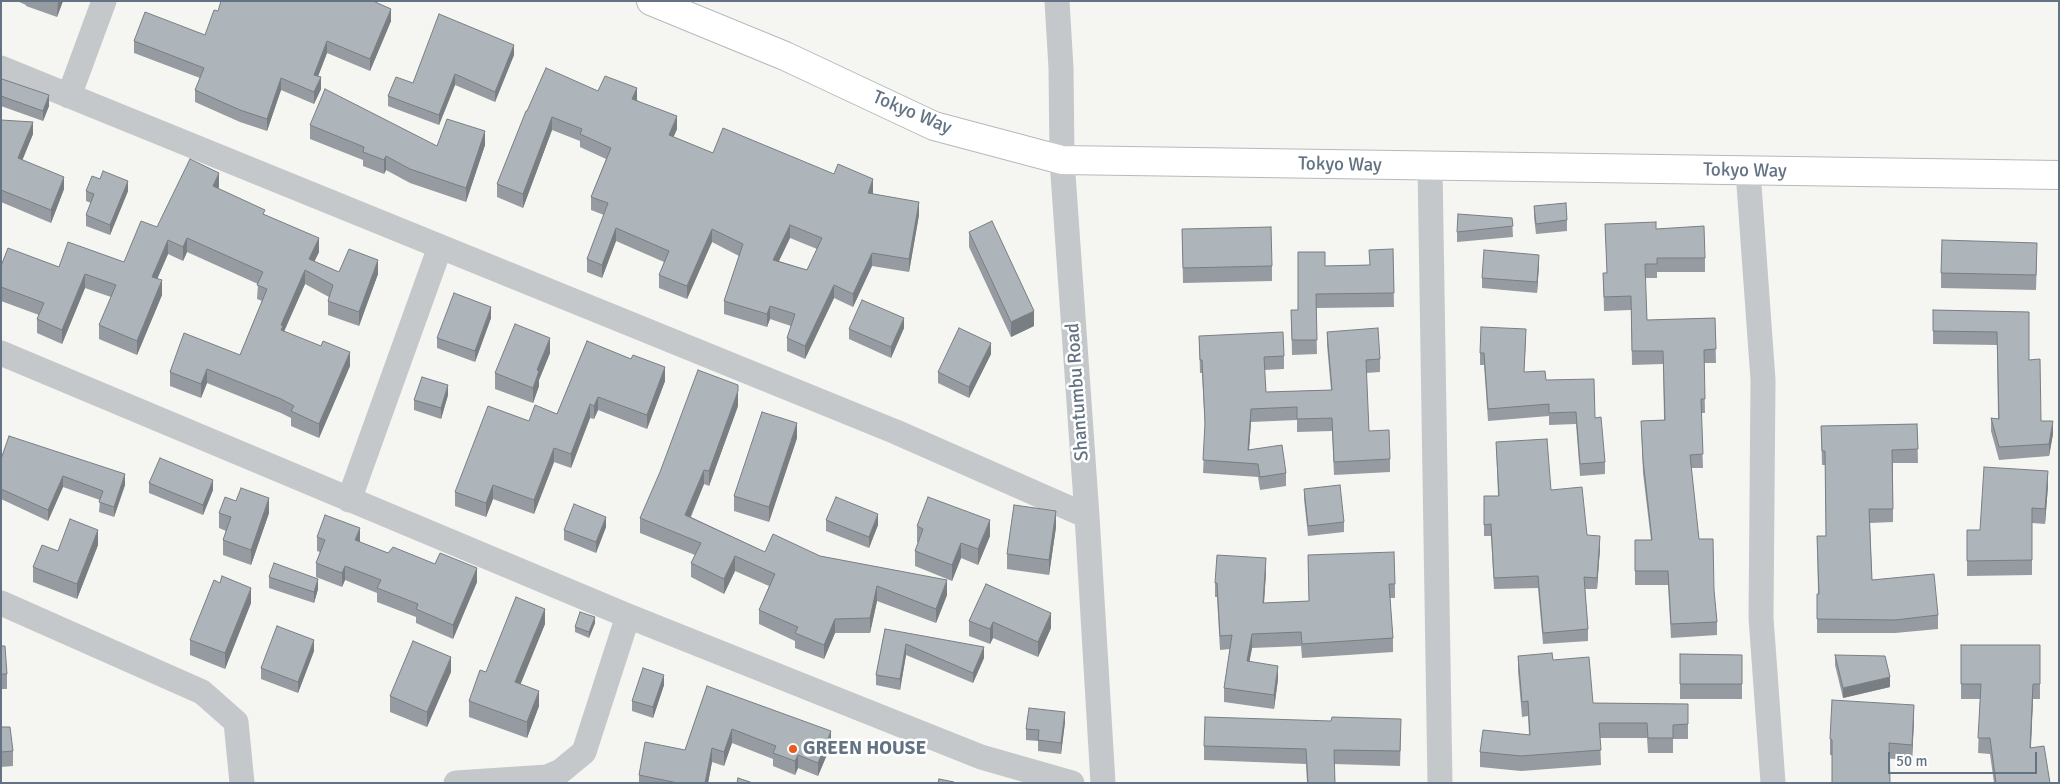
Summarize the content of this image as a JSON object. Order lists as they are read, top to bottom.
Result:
{
  "streets": {
    "main road": ["Tokyo Way"],
    "street": ["Shantumbu Road"]
  },
  "crossings": [
    ["Tokyo Way", "Shantumbu Road"]
  ],
  "places": ["GREEN HOUSE"],
  "scale_bar": "50 m"
}
